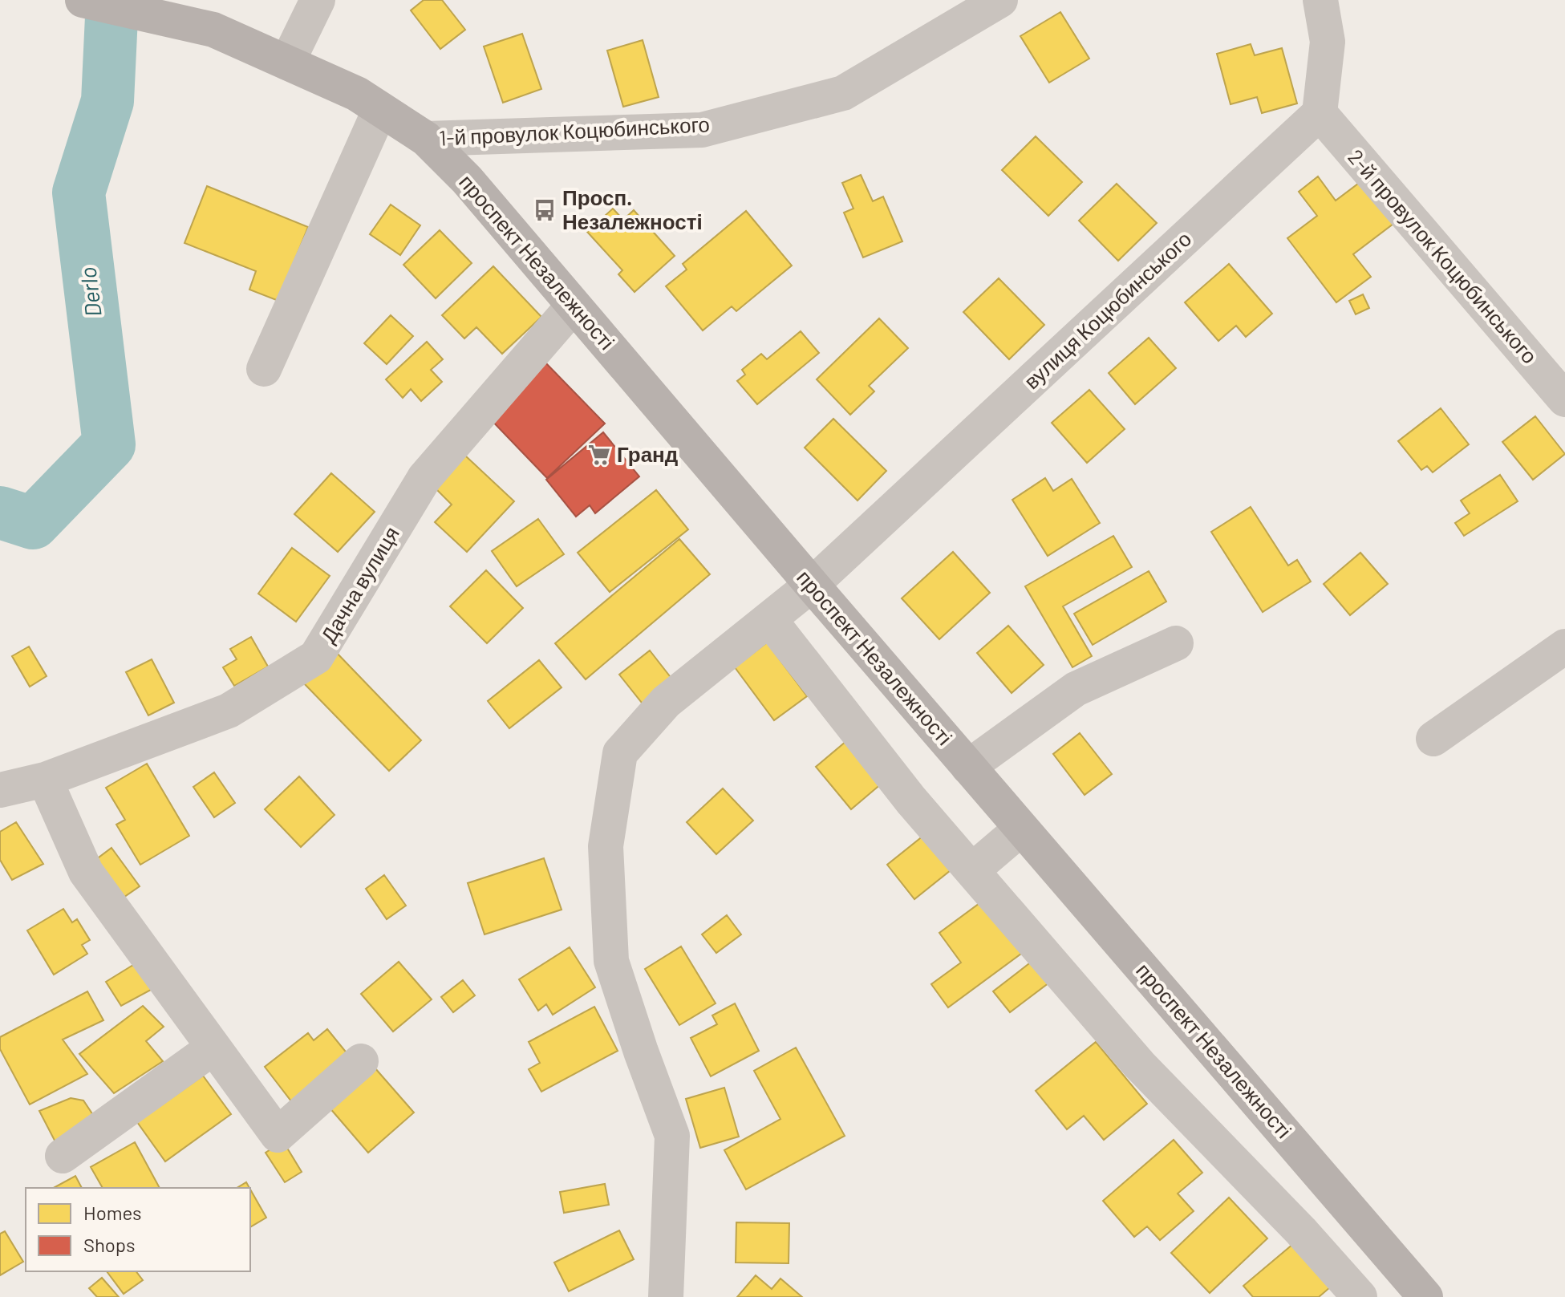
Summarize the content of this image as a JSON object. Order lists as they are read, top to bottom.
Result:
{
  "streets": {
    "main road": ["проспект Незалежності"],
    "street": [
      "1-й провулок Коцюбинського",
      "2-й провулок Коцюбинського",
      "вулиця Коцюбинського",
      "Дачна вулиця"
    ]
  },
  "crossings": [
    ["1-й провулок Коцюбинського", "проспект Незалежності"],
    ["2-й провулок Коцюбинського", "вулиця Коцюбинського"],
    ["проспект Незалежності", "вулиця Коцюбинського"],
    ["проспект Незалежності", "Дачна вулиця"]
  ],
  "water": ["Derlo"],
  "places": {
    "bus stop": ["Просп. Незалежності"],
    "supermarket": ["Гранд"]
  },
  "legend": ["Homes", "Shops"]
}
